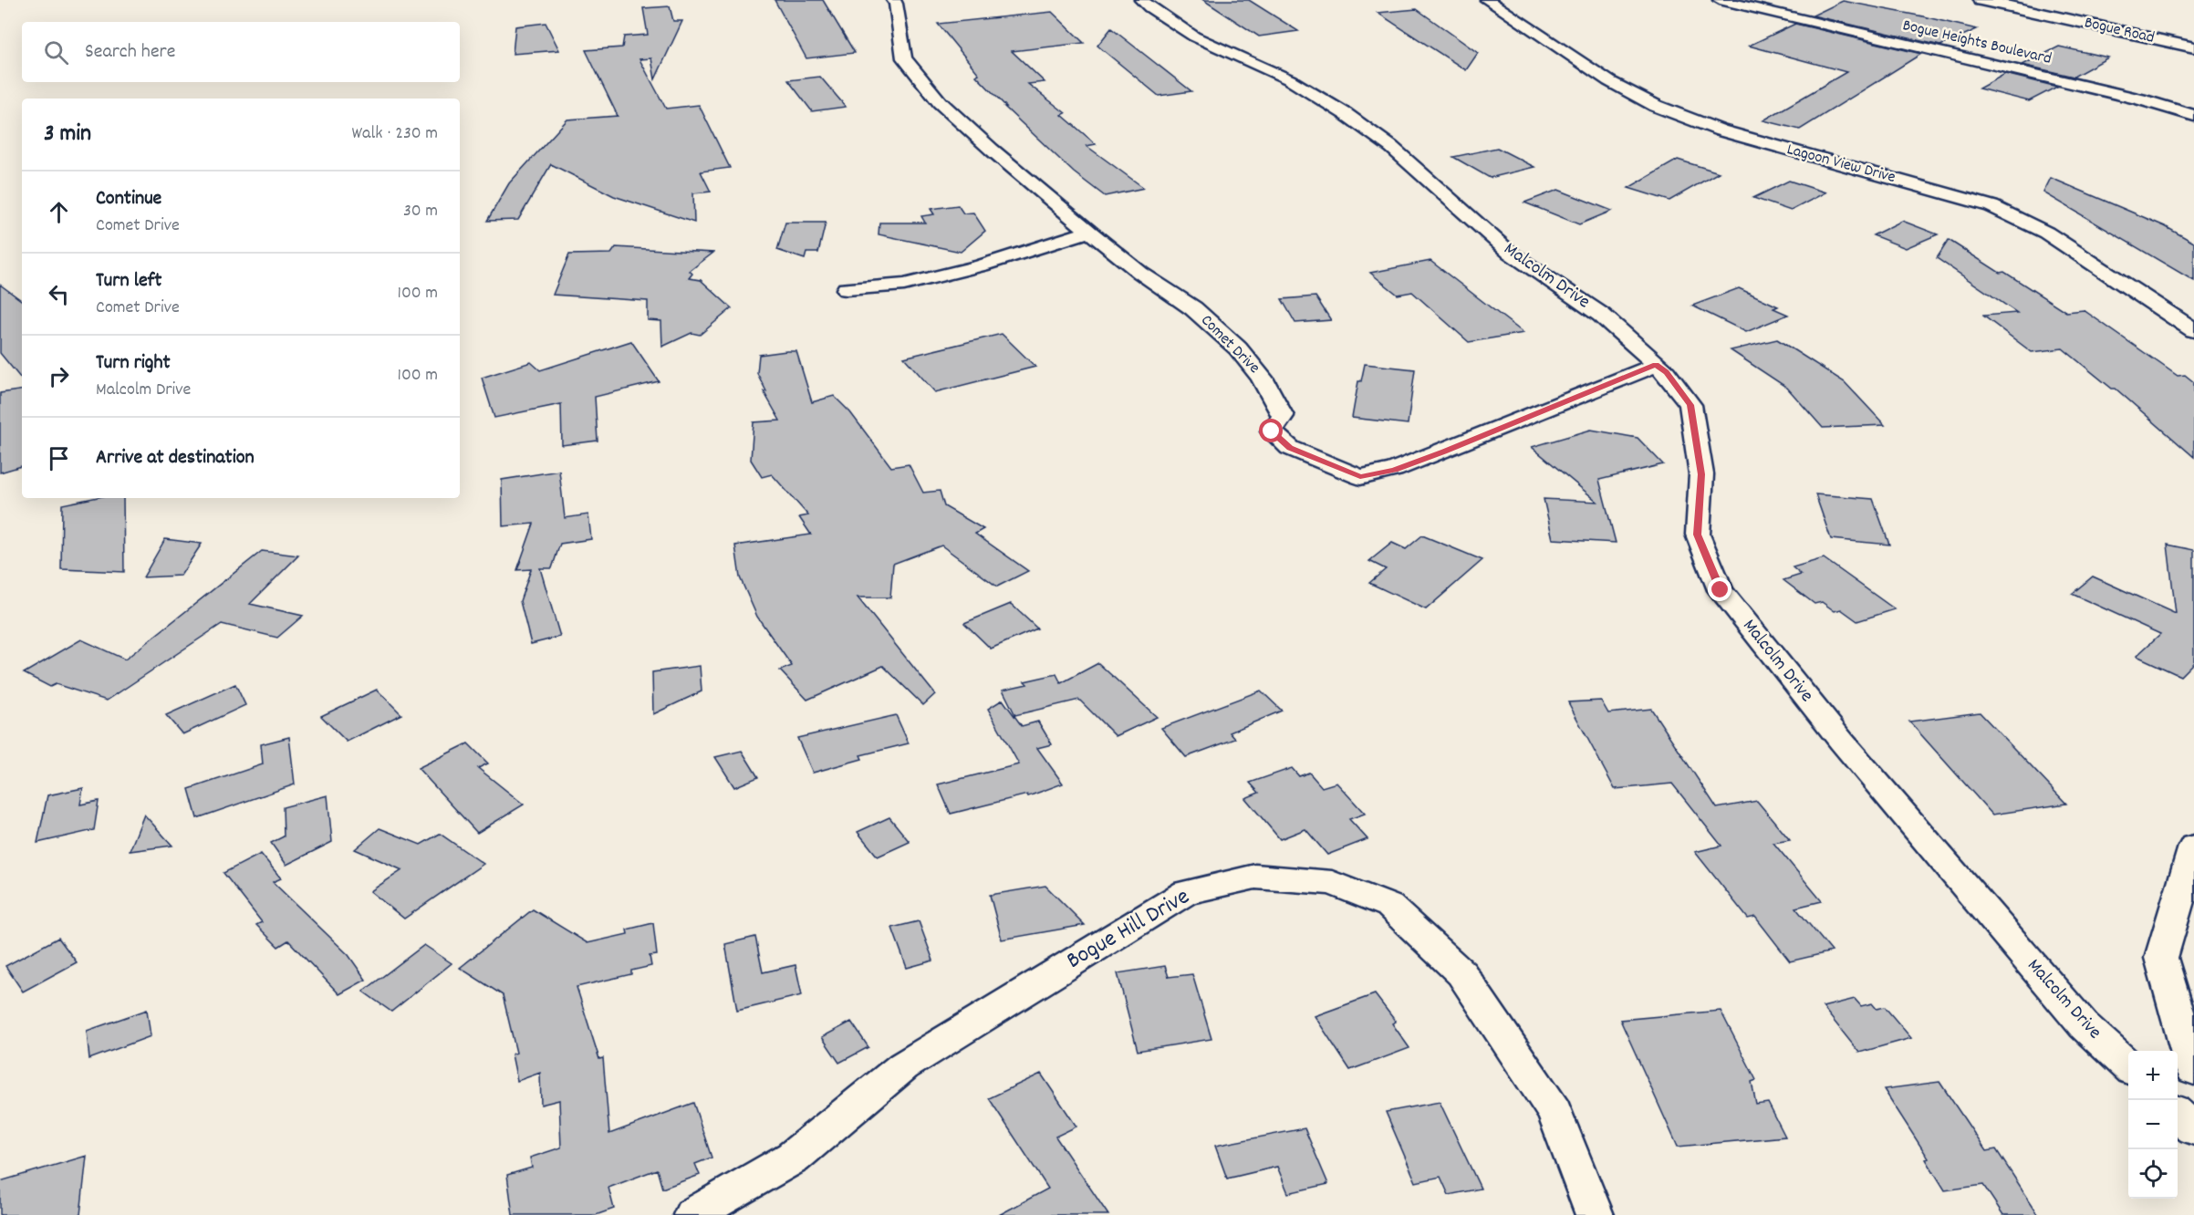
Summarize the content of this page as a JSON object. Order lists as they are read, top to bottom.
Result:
{
  "streets": {
    "main road": ["Bogue Road"],
    "street": [
      "Bogue Heights Boulevard",
      "Lagoon View Drive",
      "Malcolm Drive",
      "Comet Drive",
      "Bogue Hill Drive"
    ]
  },
  "crossings": [
    ["Malcolm Drive", "Comet Drive"]
  ],
  "page": {
    "search": "Search here",
    "heading": ["3 min", "Walk · 230 m"],
    "list": [
      ["Continue", "Comet Drive", "30 m"],
      ["Turn left", "Comet Drive", "100 m"],
      ["Turn right", "Malcolm Drive", "100 m"],
      "Arrive at destination"
    ],
    "map_buttons": ["+", "−"]
  }
}
